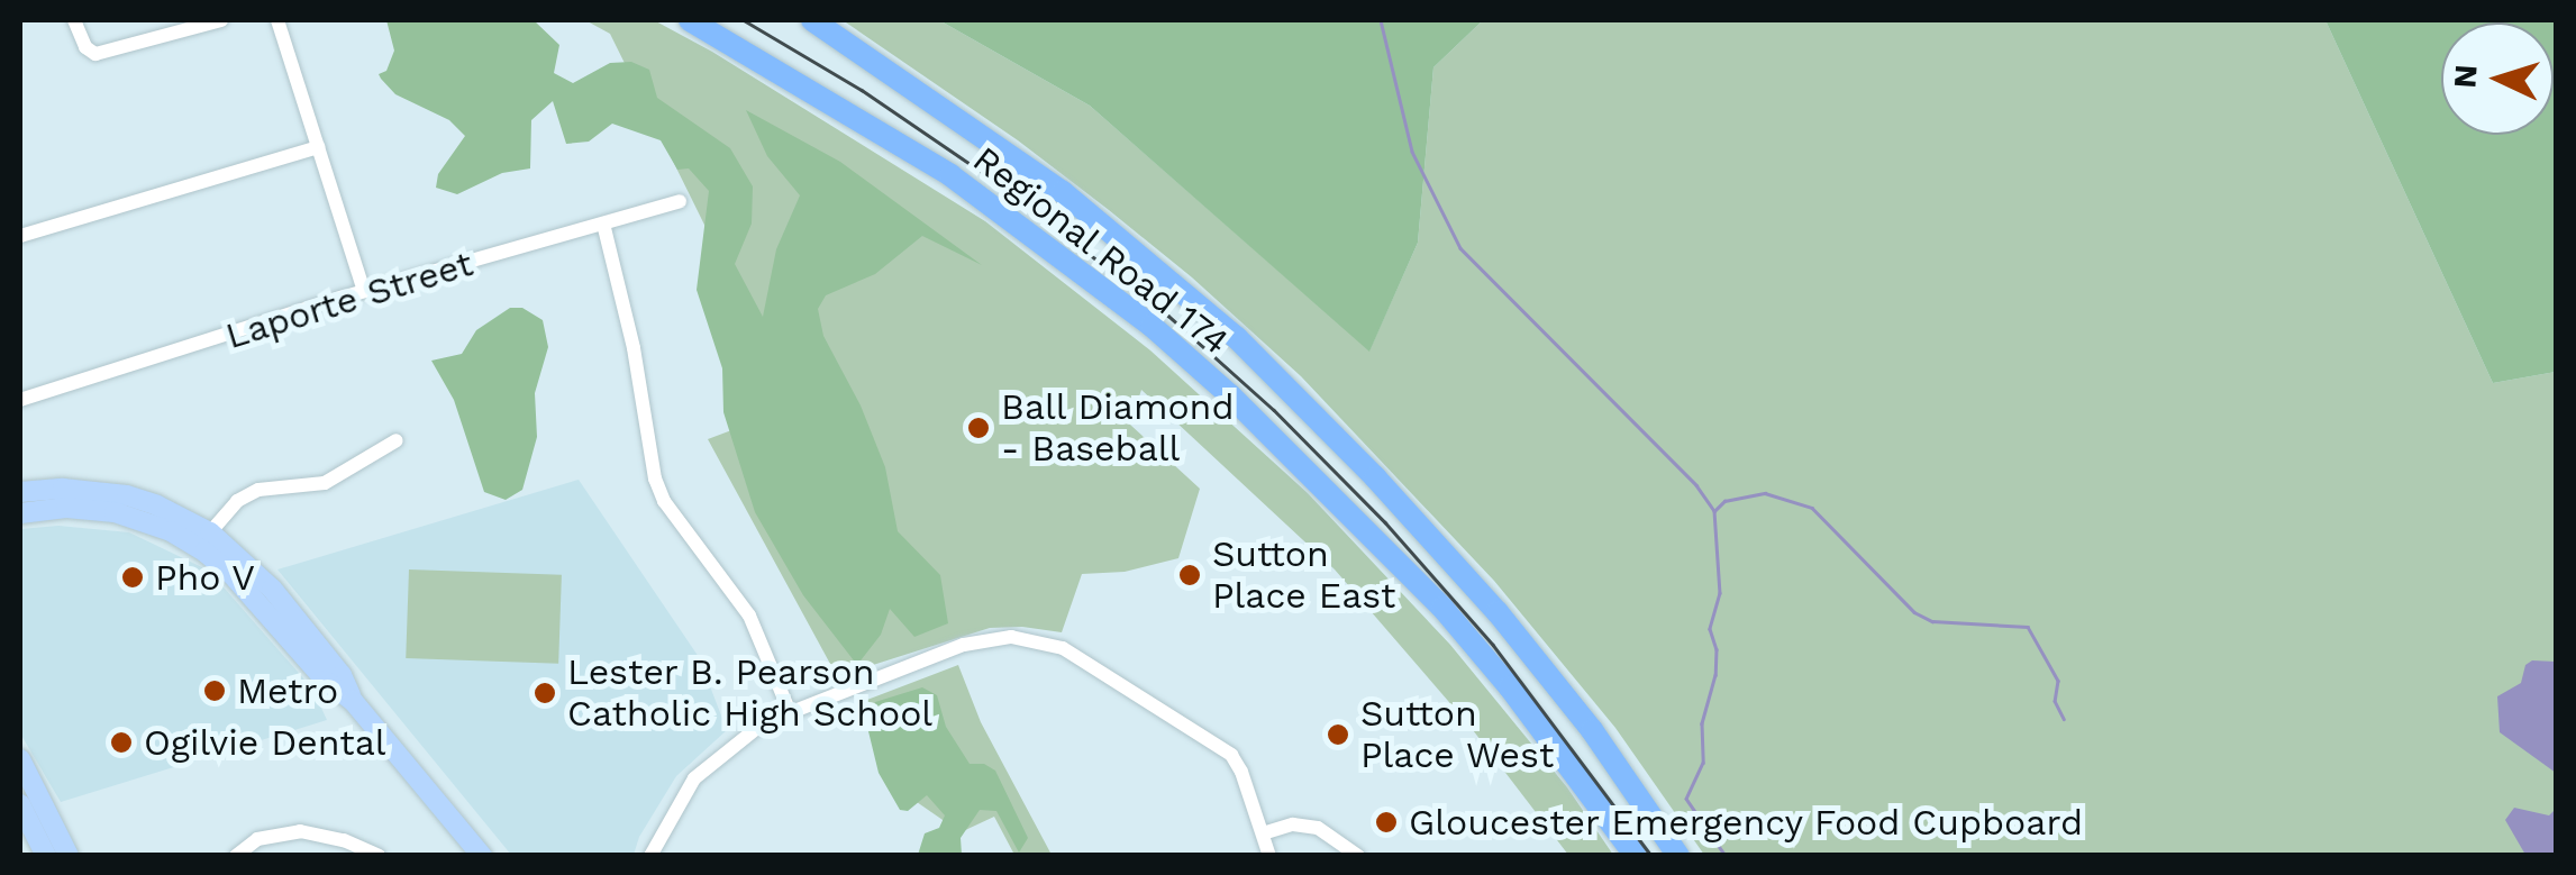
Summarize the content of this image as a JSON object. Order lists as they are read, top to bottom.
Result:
{
  "streets": {
    "highway": ["Regional Road 174"],
    "street": ["Laporte Street"]
  },
  "places": [
    "Ball Diamond - Baseball",
    "Sutton Place East",
    "Pho V",
    "Metro",
    "Lester B. Pearson Catholic High School",
    "Sutton Place West",
    "Ogilvie Dental",
    "Gloucester Emergency Food Cupboard"
  ],
  "north": "left"
}
